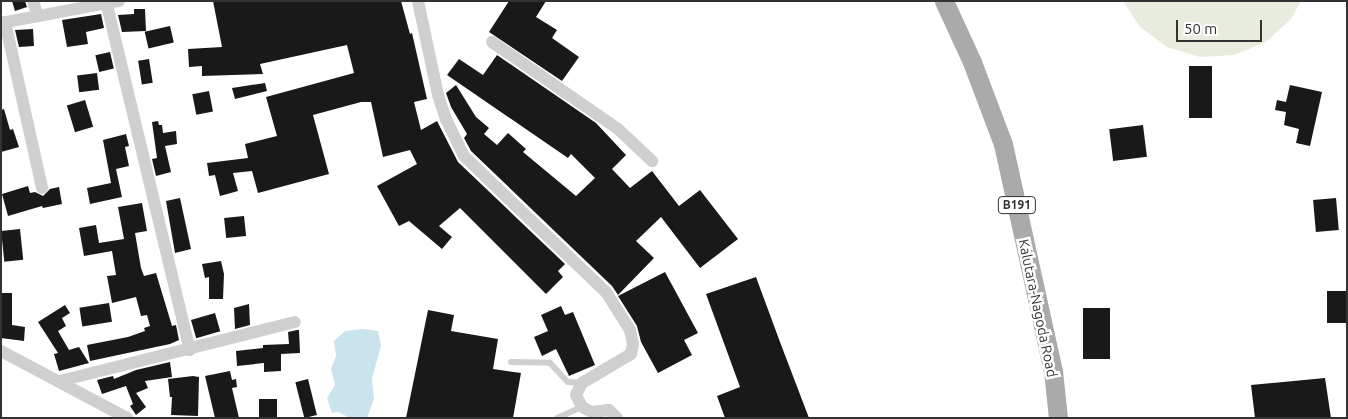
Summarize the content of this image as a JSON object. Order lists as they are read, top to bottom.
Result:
{
  "streets": {
    "main road": ["B191", "Kalutara-Nagoda Road"]
  },
  "scale_bar": "50 m"
}
